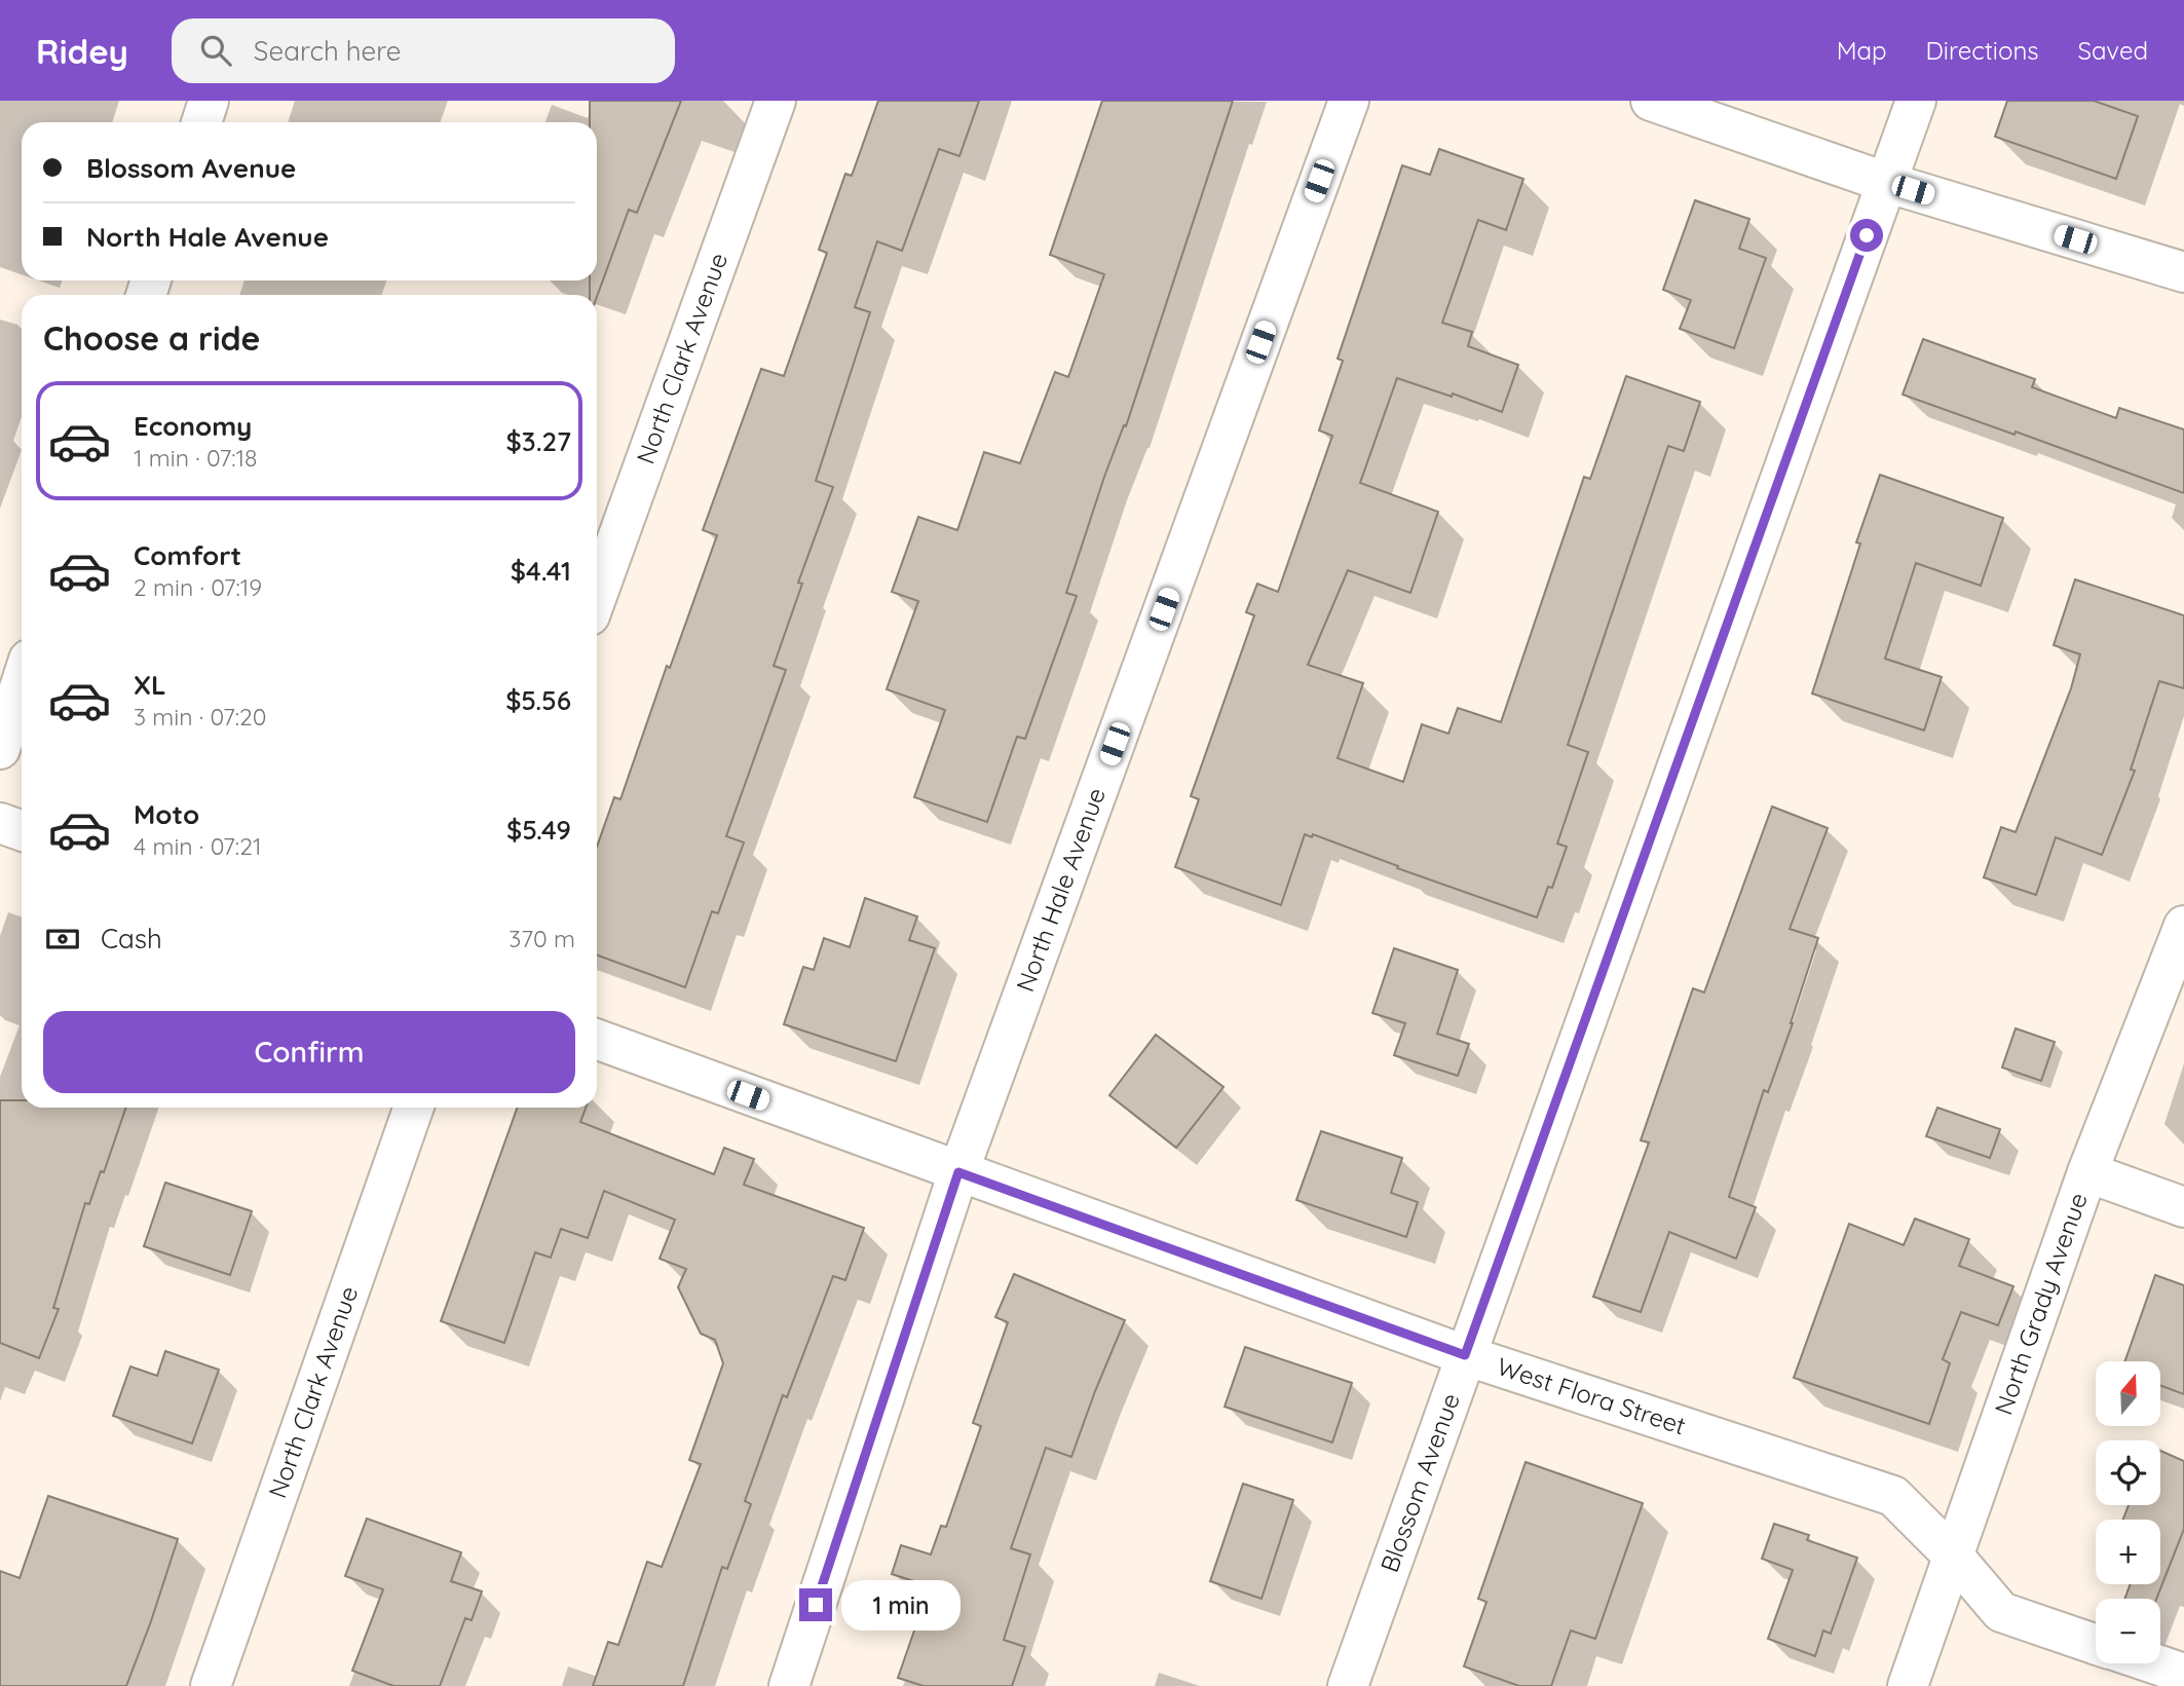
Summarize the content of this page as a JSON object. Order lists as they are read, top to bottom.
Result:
{
  "streets": {
    "street": [
      "North Clark Avenue",
      "North Hale Avenue",
      "North Grady Avenue",
      "West Flora Street",
      "Blossom Avenue"
    ]
  },
  "crossings": [
    ["North Hale Avenue", "West Flora Street"],
    ["North Grady Avenue", "West Flora Street"],
    ["West Flora Street", "Blossom Avenue"]
  ],
  "north": "top",
  "page": {
    "header": "Ridey",
    "search": "Search here",
    "nav": ["Map", "Directions", "Saved"],
    "banner": ["Blossom Avenue", "North Hale Avenue"],
    "heading": "Choose a ride",
    "list": [
      {
        "name": "Economy",
        "note": "1 min · 07:18",
        "value": "$3.27"
      },
      {
        "name": "Comfort",
        "note": "2 min · 07:19",
        "value": "$4.41"
      },
      {
        "name": "XL",
        "note": "3 min · 07:20",
        "value": "$5.56"
      },
      {
        "name": "Moto",
        "note": "4 min · 07:21",
        "value": "$5.49"
      }
    ],
    "pay": ["Cash", "370 m"],
    "buttons": "Confirm",
    "map_buttons": ["+", "−"],
    "bubble": "1 min"
  }
}
